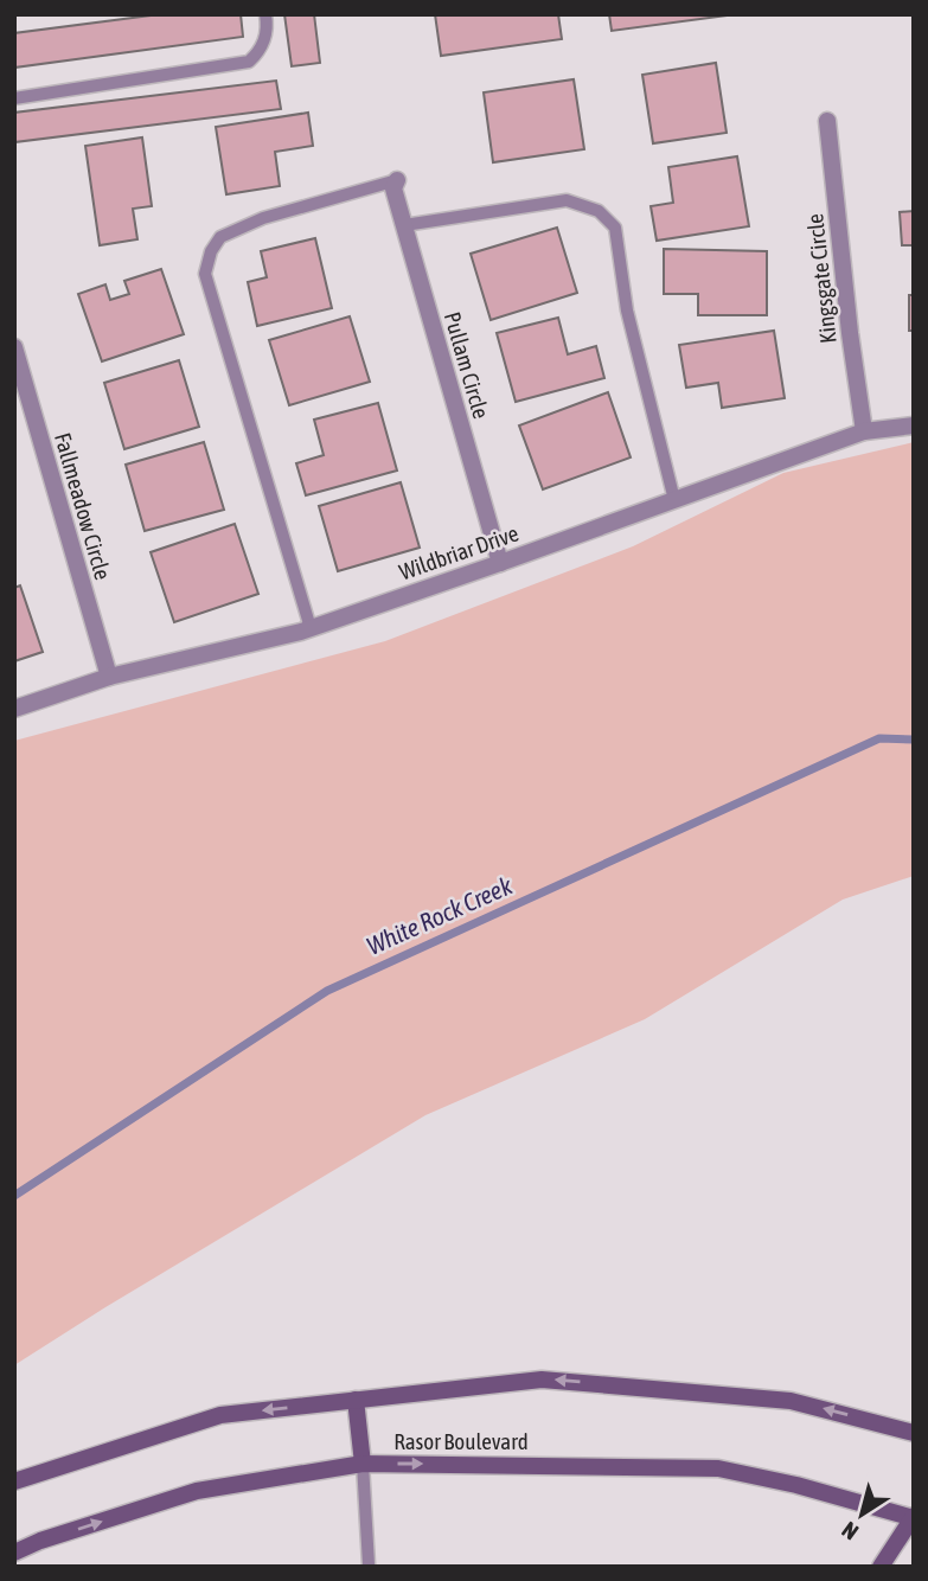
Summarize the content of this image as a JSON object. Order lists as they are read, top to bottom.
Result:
{
  "streets": {
    "main road": ["Rasor Boulevard"],
    "street": [
      "Kingsgate Circle",
      "Pullam Circle",
      "Fallmeadow Circle",
      "Wildbriar Drive"
    ]
  },
  "crossings": [
    ["Kingsgate Circle", "Wildbriar Drive"],
    ["Pullam Circle", "Wildbriar Drive"],
    ["Fallmeadow Circle", "Wildbriar Drive"]
  ],
  "water": ["White Rock Creek"],
  "north": "bottom left"
}
